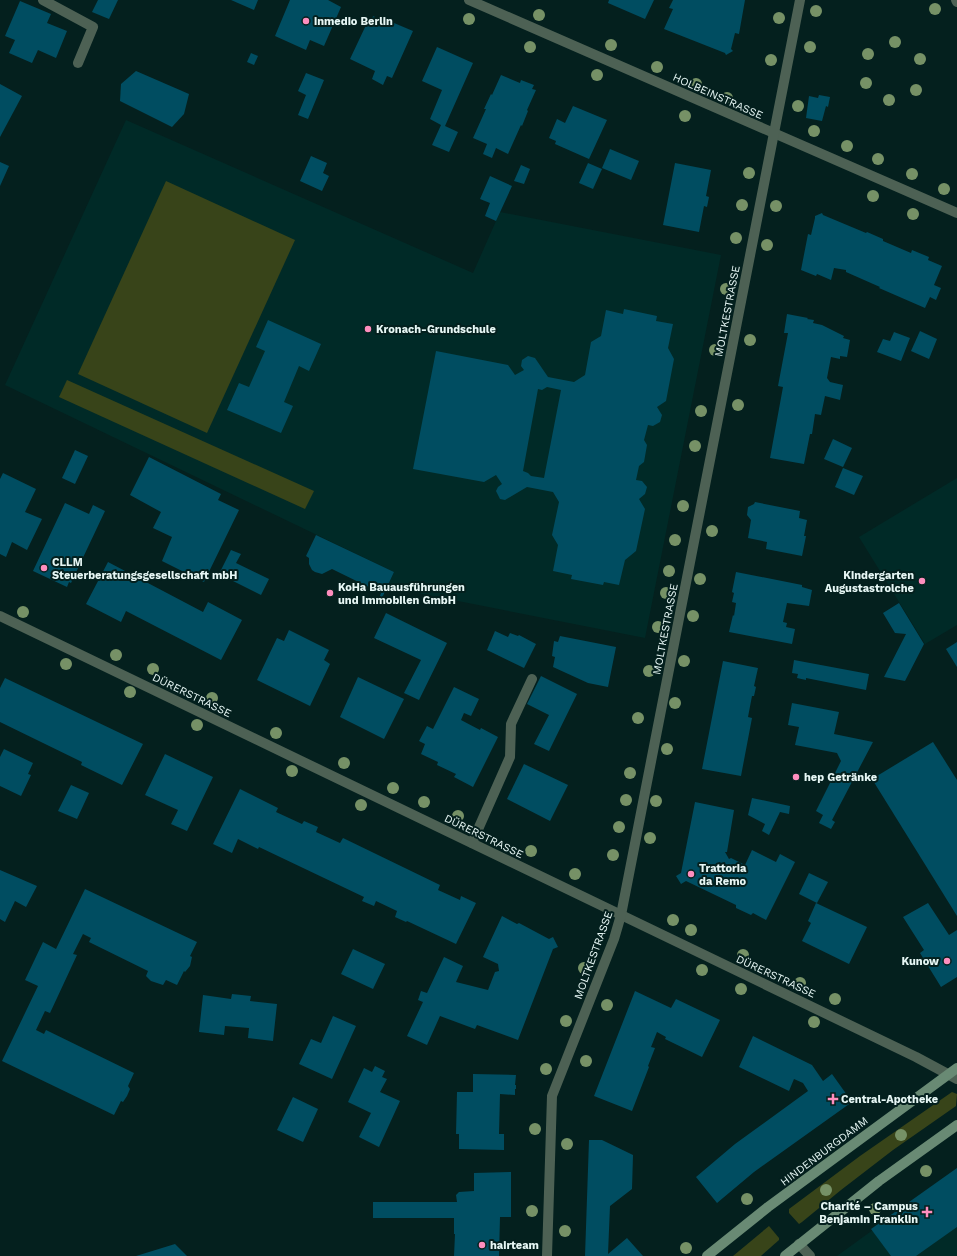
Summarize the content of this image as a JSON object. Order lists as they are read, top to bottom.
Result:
{
  "streets": {
    "main road": ["HINDENBURGDAMM"],
    "street": ["HOLBEINSTRASSE", "MOLTKESTRASSE", "DÜRERSTRASSE"]
  },
  "crossings": [
    ["HOLBEINSTRASSE", "MOLTKESTRASSE"],
    ["MOLTKESTRASSE", "DÜRERSTRASSE"],
    ["DÜRERSTRASSE", "HINDENBURGDAMM"]
  ],
  "places": {
    "other": [
      "inmedio Berlin",
      "Kronach-Grundschule",
      "CLLM Steuerberatungsgesellschaft mbH",
      "Kindergarten Augustastrolche",
      "KoHa Bauausführungen und Immobilen GmbH",
      "hep Getränke",
      "Trattoria da Remo",
      "Kunow",
      "hairteam"
    ],
    "health": ["Central-Apotheke", "Charité – Campus Benjamin Franklin"]
  }
}
